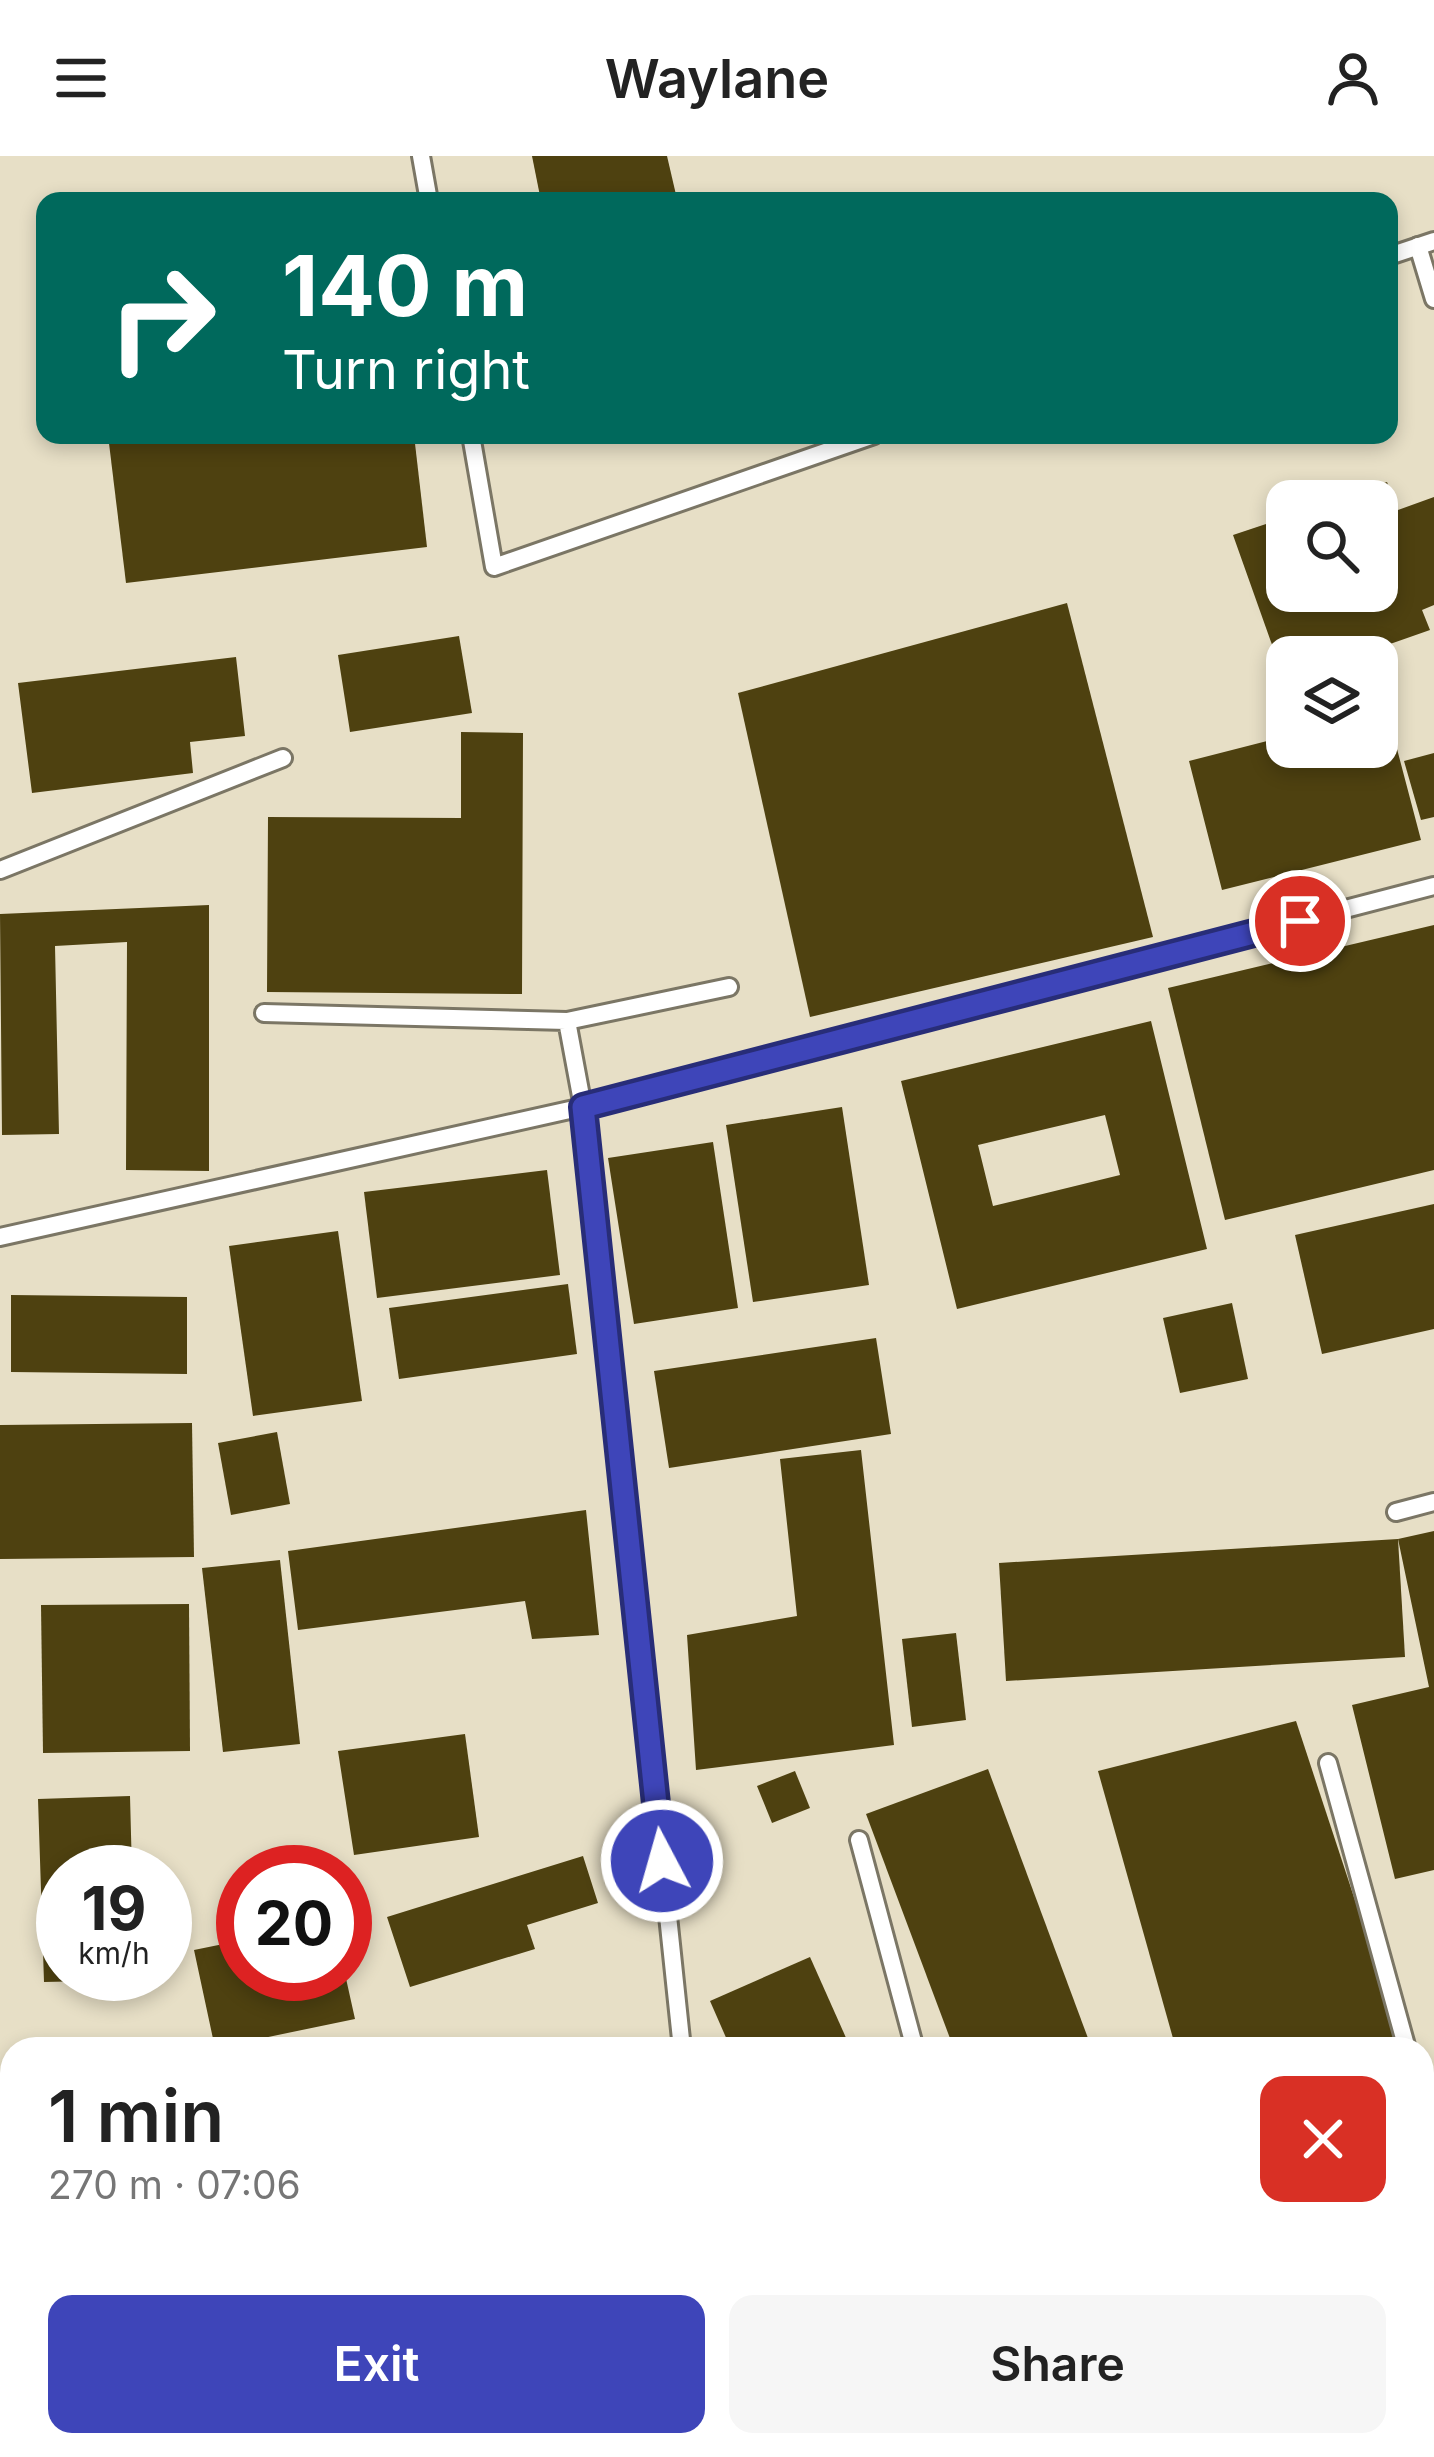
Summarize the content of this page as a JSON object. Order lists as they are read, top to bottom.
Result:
{
  "page": {
    "header": "Waylane",
    "turn": ["140 m", "Turn right"],
    "speed": "19 km/h",
    "limit": "20",
    "heading": ["1 min", "270 m · 07:06"],
    "buttons": ["Exit", "Share"]
  }
}
